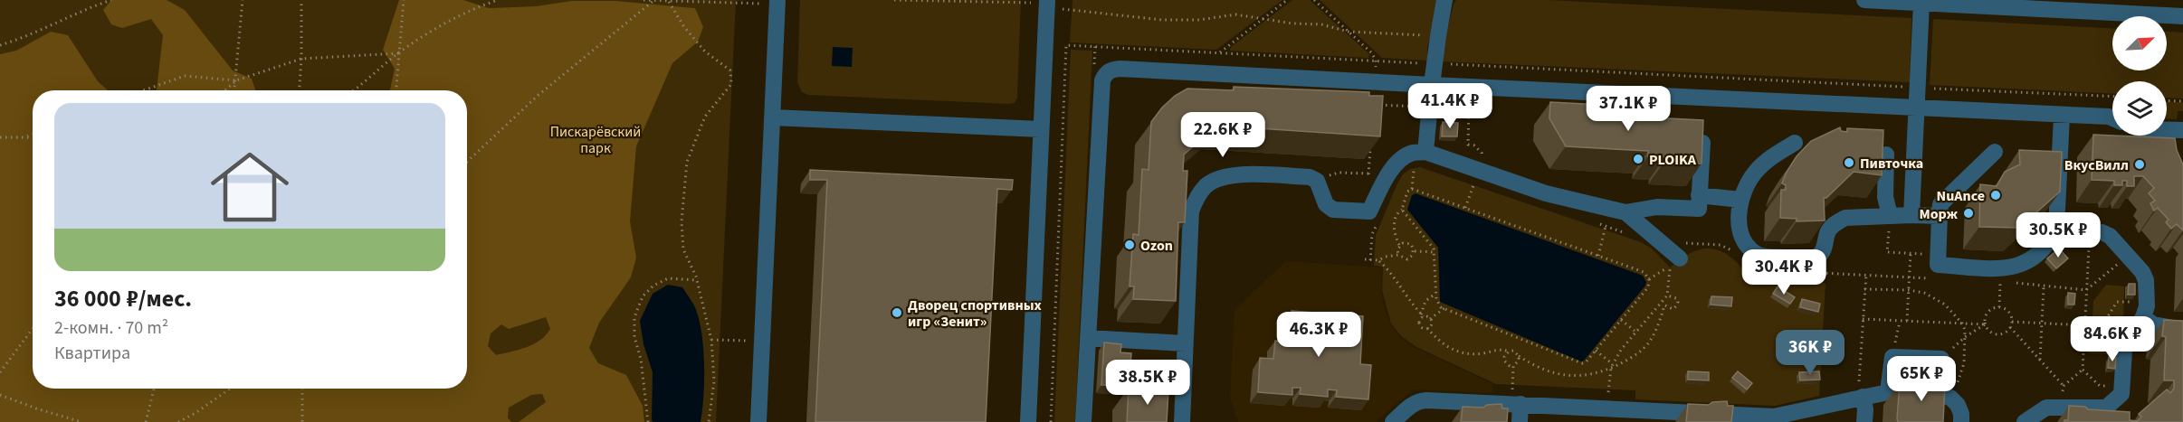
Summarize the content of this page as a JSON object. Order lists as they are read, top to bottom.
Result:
{
  "parks": ["Пискарёвский парк"],
  "places": [
    "PLOIKA",
    "Пивточка",
    "ВкусВилл",
    "NuAnce",
    "Морж",
    "Ozon",
    "Дворец спортивных игр «Зенит»"
  ],
  "north": "top right",
  "page": {
    "price": [
      "41.4K ₽",
      "37.1K ₽",
      "22.6K ₽",
      "30.5K ₽",
      "30.4K ₽",
      "46.3K ₽",
      "84.6K ₽",
      "36K ₽",
      "65K ₽",
      "38.5K ₽"
    ],
    "list": [
      {
        "name": "36 000 ₽/мес.",
        "note": "2-комн. · 70 m² · Квартира"
      }
    ]
  }
}
